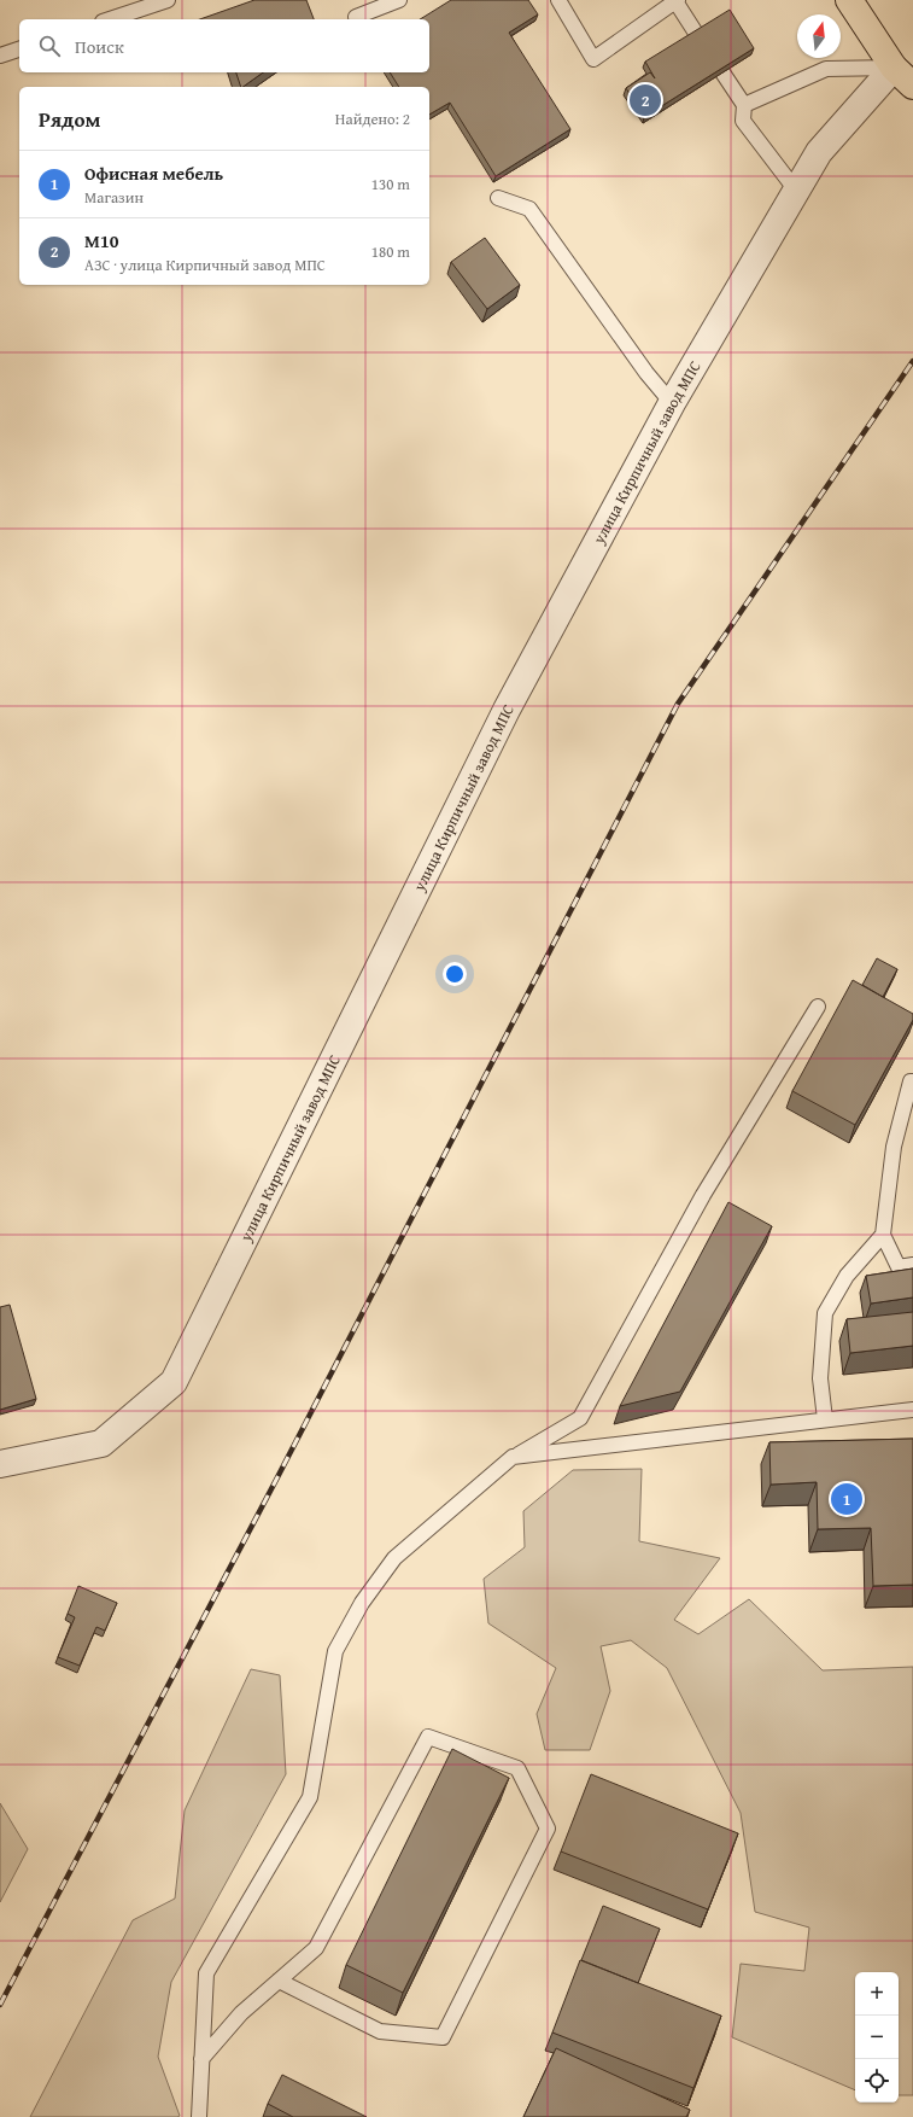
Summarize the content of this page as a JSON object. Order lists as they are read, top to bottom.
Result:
{
  "streets": {
    "street": ["улица Кирпичный завод МПС"]
  },
  "north": "top",
  "page": {
    "search": "Поиск",
    "pins": ["2", "1"],
    "heading": ["Рядом", "Найдено: 2"],
    "list": [
      {
        "mark": "1",
        "name": "Офисная мебель",
        "note": "Магазин",
        "value": "130 m"
      },
      {
        "mark": "2",
        "name": "M10",
        "note": "АЗС · улица Кирпичный завод МПС",
        "value": "180 m"
      }
    ],
    "map_buttons": ["+", "−"]
  }
}
